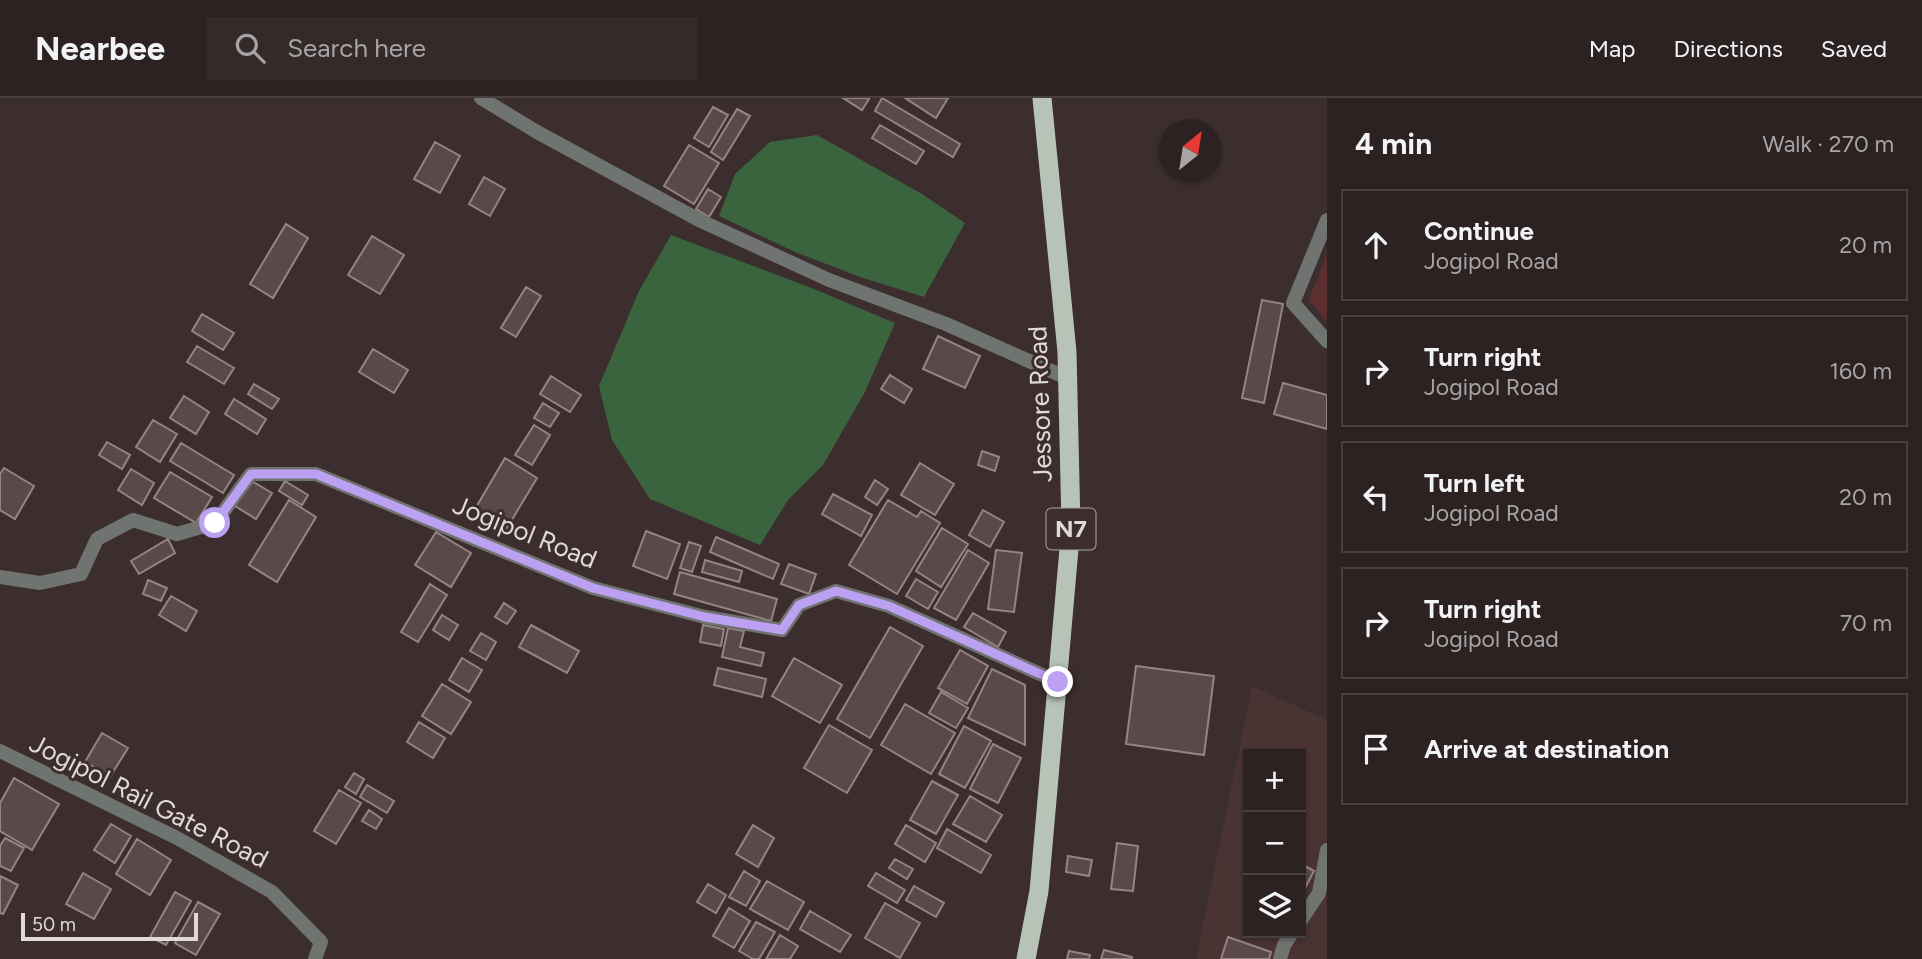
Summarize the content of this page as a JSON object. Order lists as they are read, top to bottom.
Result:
{
  "streets": {
    "highway": ["Jessore Road", "N7"],
    "street": ["Jogipol Road", "Jogipol Rail Gate Road"]
  },
  "crossings": [
    ["Jessore Road", "Jogipol Road"]
  ],
  "scale_bar": "50 m",
  "north": "top right",
  "page": {
    "header": "Nearbee",
    "search": "Search here",
    "nav": ["Map", "Directions", "Saved"],
    "heading": ["4 min", "Walk · 270 m"],
    "list": [
      ["Continue", "Jogipol Road", "20 m"],
      ["Turn right", "Jogipol Road", "160 m"],
      ["Turn left", "Jogipol Road", "20 m"],
      ["Turn right", "Jogipol Road", "70 m"],
      "Arrive at destination"
    ],
    "map_buttons": ["+", "−"],
    "scale": "50 m"
  }
}
